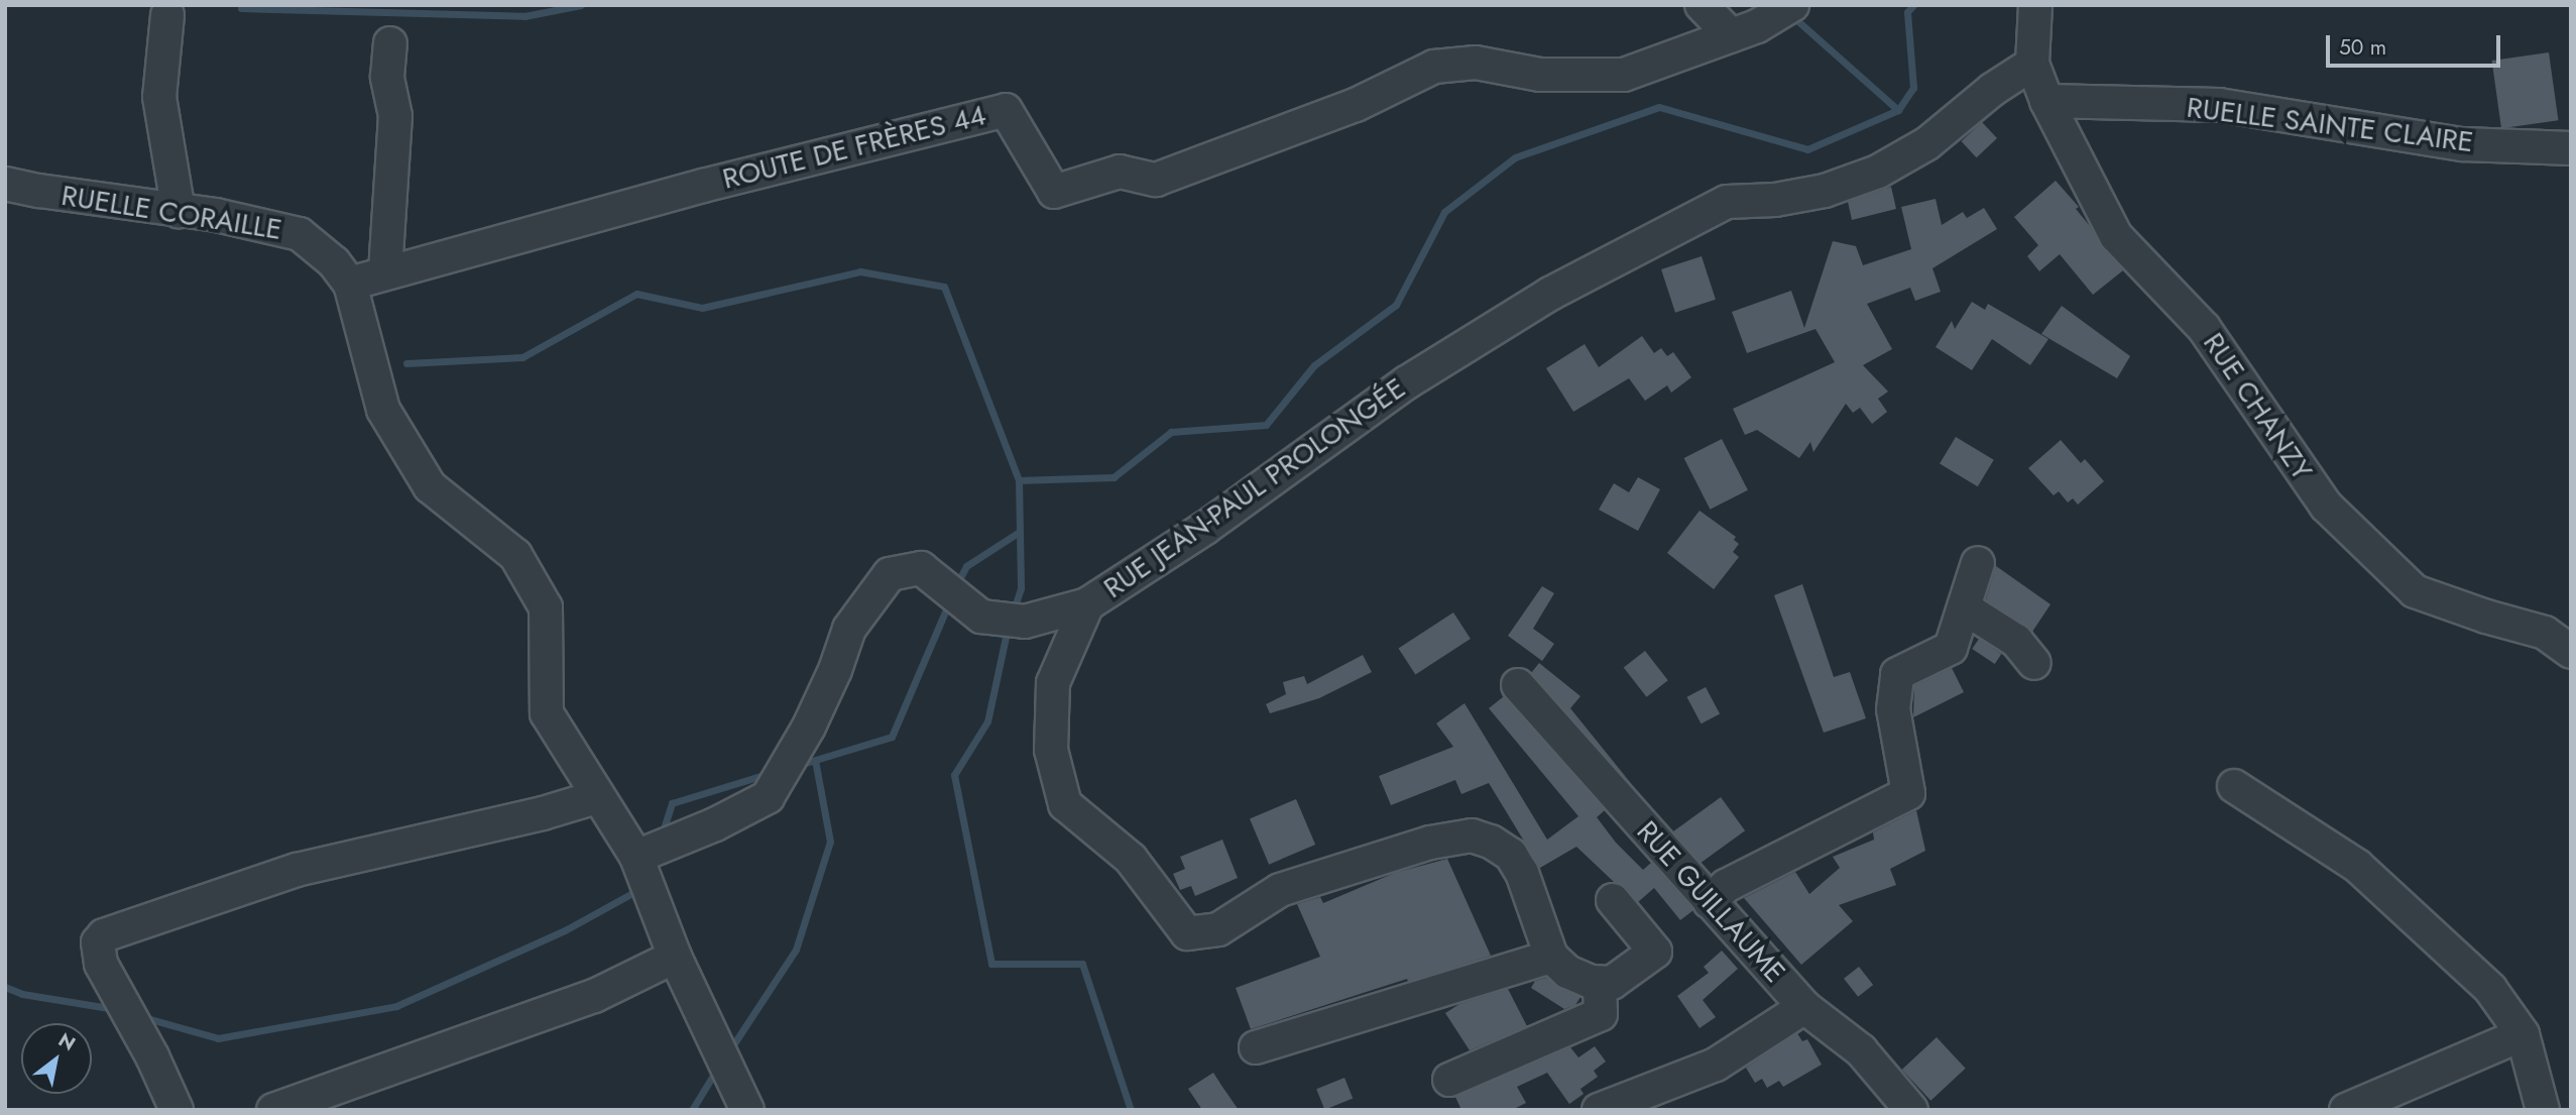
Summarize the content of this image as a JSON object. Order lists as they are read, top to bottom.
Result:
{
  "streets": {
    "street": [
      "RUELLE SAINTE CLAIRE",
      "ROUTE DE FRÈRES 44",
      "RUELLE CORAILLE",
      "RUE CHANZY",
      "RUE JEAN-PAUL PROLONGÉE",
      "RUE GUILLAUME"
    ]
  },
  "crossings": [
    ["RUELLE SAINTE CLAIRE", "RUE CHANZY"],
    ["ROUTE DE FRÈRES 44", "RUELLE CORAILLE"],
    ["RUELLE CORAILLE", "RUE JEAN-PAUL PROLONGÉE"],
    ["RUE CHANZY", "RUE JEAN-PAUL PROLONGÉE"]
  ],
  "scale_bar": "50 m",
  "north": "top right"
}
